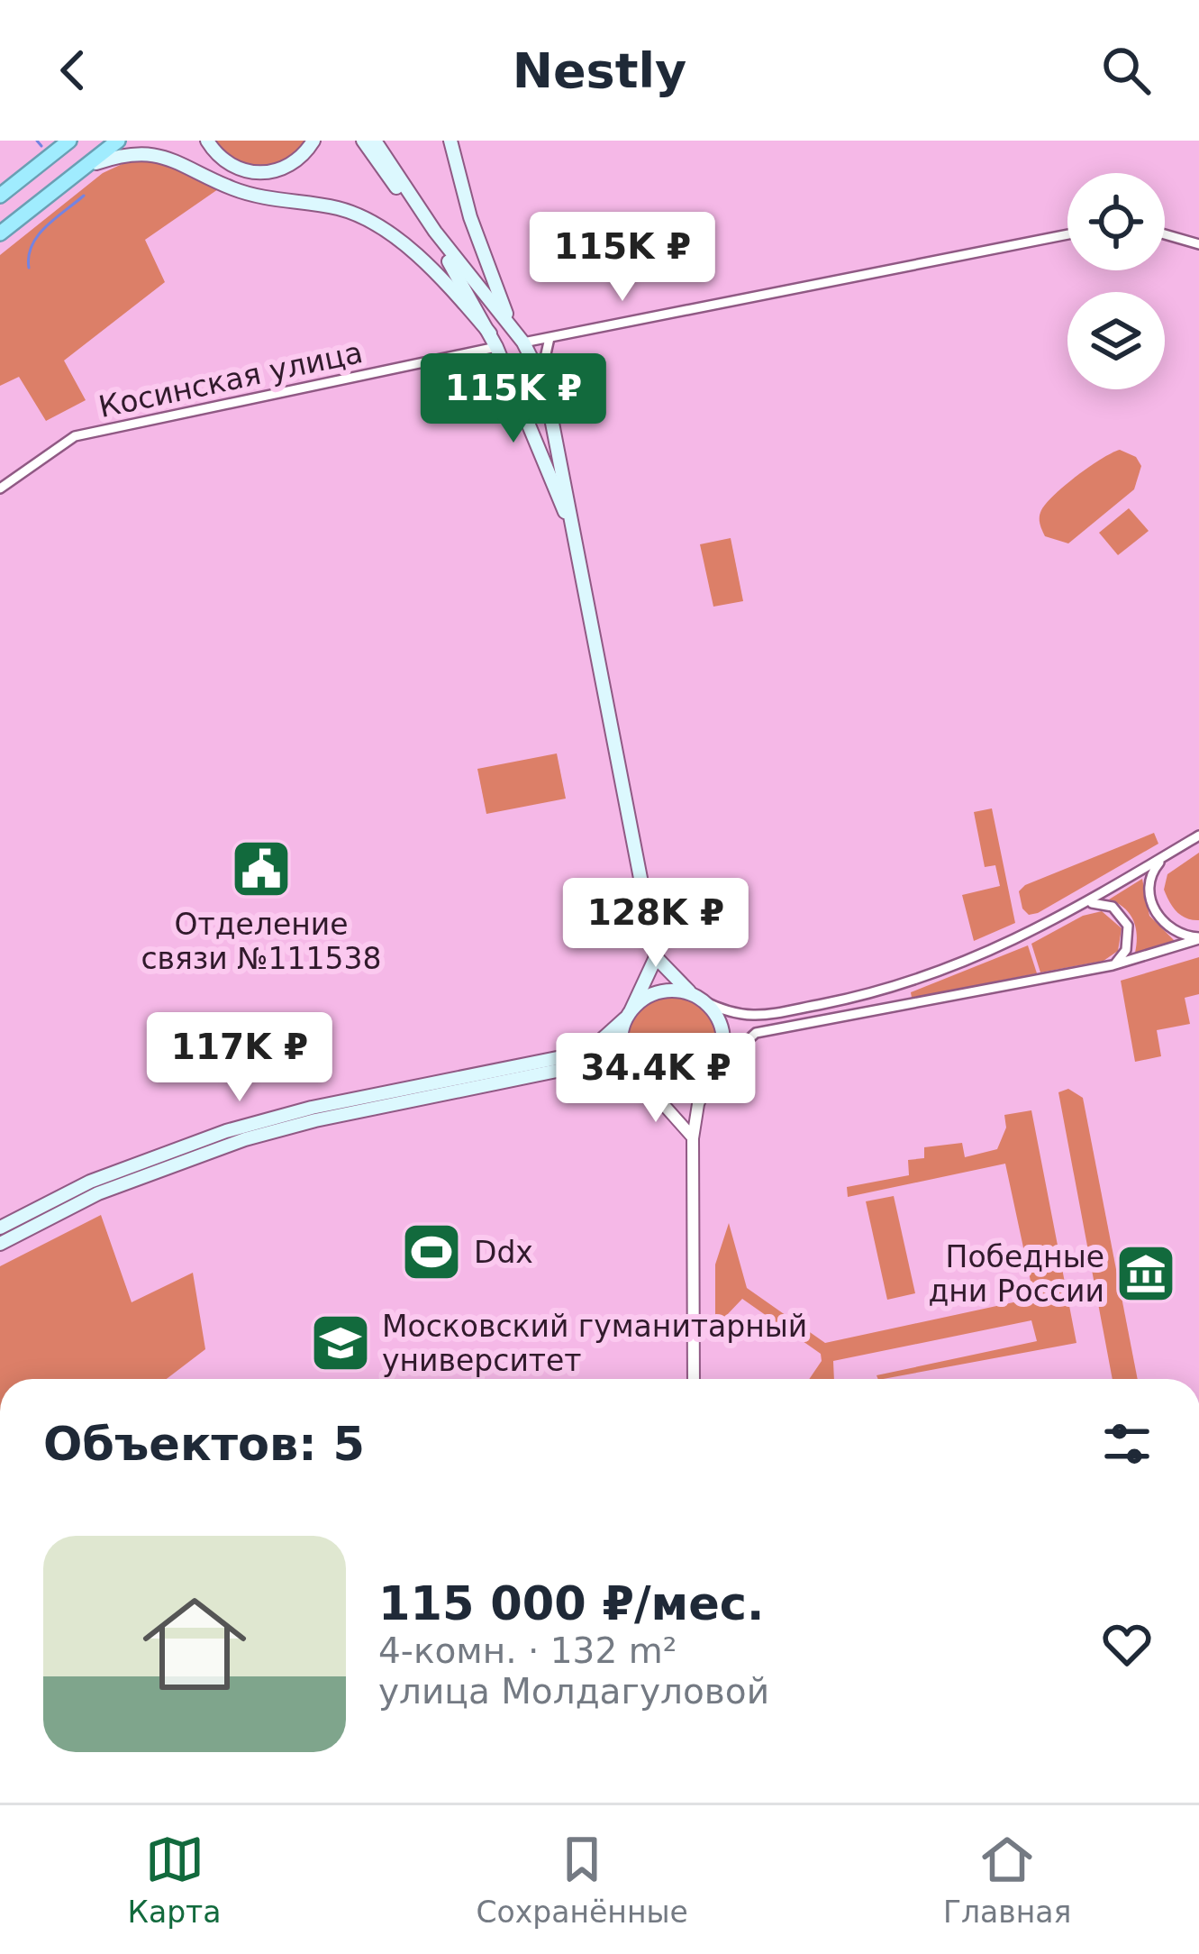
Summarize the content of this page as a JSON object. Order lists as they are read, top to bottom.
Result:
{
  "streets": {
    "street": ["Косинская улица"]
  },
  "places": {
    "public building": ["Отделение связи №111538"],
    "sports": ["Ddx"],
    "museum": ["Победные дни России"],
    "school or university": ["Московский гуманитарный университет"]
  },
  "page": {
    "header": "Nestly",
    "price": [
      "115K ₽",
      "115K ₽",
      "128K ₽",
      "117K ₽",
      "34.4K ₽"
    ],
    "heading": "Объектов: 5",
    "list": [
      {
        "name": "115 000 ₽/мес.",
        "note": "4-комн. · 132 m² · улица Молдагуловой"
      }
    ],
    "tabs": ["Карта", "Сохранённые", "Главная"]
  }
}
